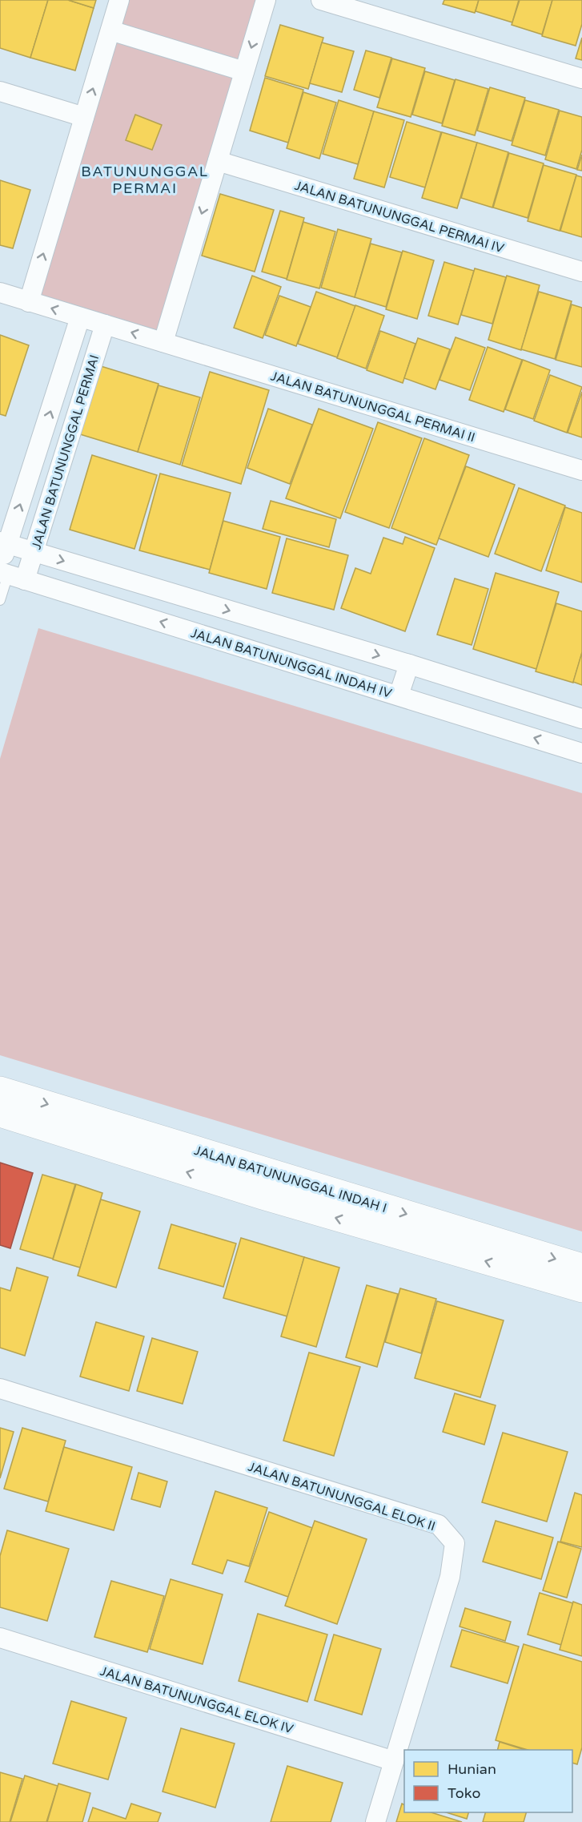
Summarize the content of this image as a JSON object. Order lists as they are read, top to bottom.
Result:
{
  "streets": {
    "street": [
      "JALAN BATUNUNGGAL PERMAI IV",
      "JALAN BATUNUNGGAL PERMAI II",
      "JALAN BATUNUNGGAL PERMAI",
      "JALAN BATUNUNGGAL INDAH IV",
      "JALAN BATUNUNGGAL INDAH I",
      "JALAN BATUNUNGGAL ELOK II",
      "JALAN BATUNUNGGAL ELOK IV"
    ]
  },
  "crossings": [
    ["JALAN BATUNUNGGAL PERMAI", "JALAN BATUNUNGGAL INDAH IV"],
    ["JALAN BATUNUNGGAL ELOK II", "JALAN BATUNUNGGAL ELOK IV"]
  ],
  "districts": ["BATUNUNGGAL PERMAI"],
  "legend": ["Hunian", "Toko"]
}
